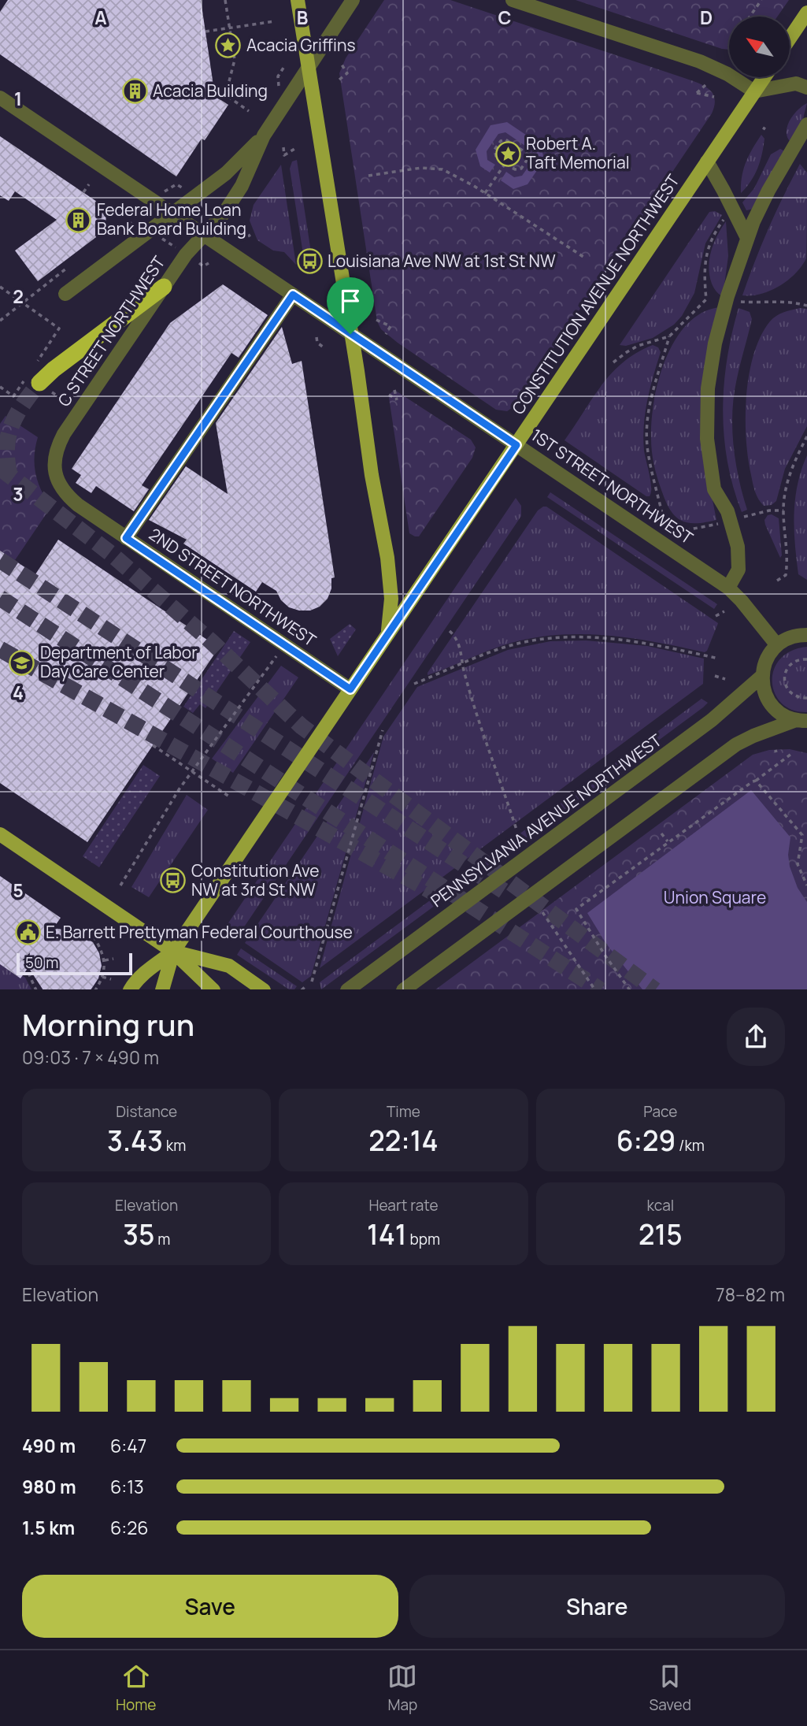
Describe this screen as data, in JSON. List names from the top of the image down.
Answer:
{
  "streets": {
    "main road": ["CONSTITUTION AVENUE NORTHWEST"],
    "street": [
      "C STREET NORTHWEST",
      "1ST STREET NORTHWEST",
      "2ND STREET NORTHWEST",
      "PENNSYLVANIA AVENUE NORTHWEST"
    ]
  },
  "crossings": [
    ["CONSTITUTION AVENUE NORTHWEST", "1ST STREET NORTHWEST"],
    ["CONSTITUTION AVENUE NORTHWEST", "2ND STREET NORTHWEST"],
    ["C STREET NORTHWEST", "1ST STREET NORTHWEST"],
    ["C STREET NORTHWEST", "2ND STREET NORTHWEST"]
  ],
  "parks": ["Union Square"],
  "places": {
    "place": ["Acacia Griffins", "Robert A. Taft Memorial"],
    "building": ["Acacia Building", "Federal Home Loan Bank Board Building"],
    "bus stop": ["Louisiana Ave NW at 1st St NW", "Constitution Ave NW at 3rd St NW"],
    "school or university": ["Department of Labor Day Care Center"],
    "public building": ["E. Barrett Prettyman Federal Courthouse"]
  },
  "scale_bar": "50 m",
  "north": "top left",
  "page": {
    "scale": "50 m",
    "heading": ["Morning run", "09:03 · 7 × 490 m"],
    "stats": [
      ["Distance", "3.43 km"],
      ["Time", "22:14"],
      ["Pace", "6:29 /km"],
      ["Elevation", "35 m"],
      ["Heart rate", "141 bpm"],
      ["kcal", "215"]
    ],
    "chart": ["Elevation", "78–82 m"],
    "list": [
      {
        "name": "490 m",
        "note": "6:47"
      },
      {
        "name": "980 m",
        "note": "6:13"
      },
      {
        "name": "1.5 km",
        "note": "6:26"
      }
    ],
    "buttons": ["Save", "Share"],
    "tabs": ["Home", "Map", "Saved"]
  },
  "grid": {
    "columns": [
      "A",
      "B",
      "C",
      "D"
    ],
    "rows": [
      "1",
      "2",
      "3",
      "4",
      "5"
    ]
  }
}
